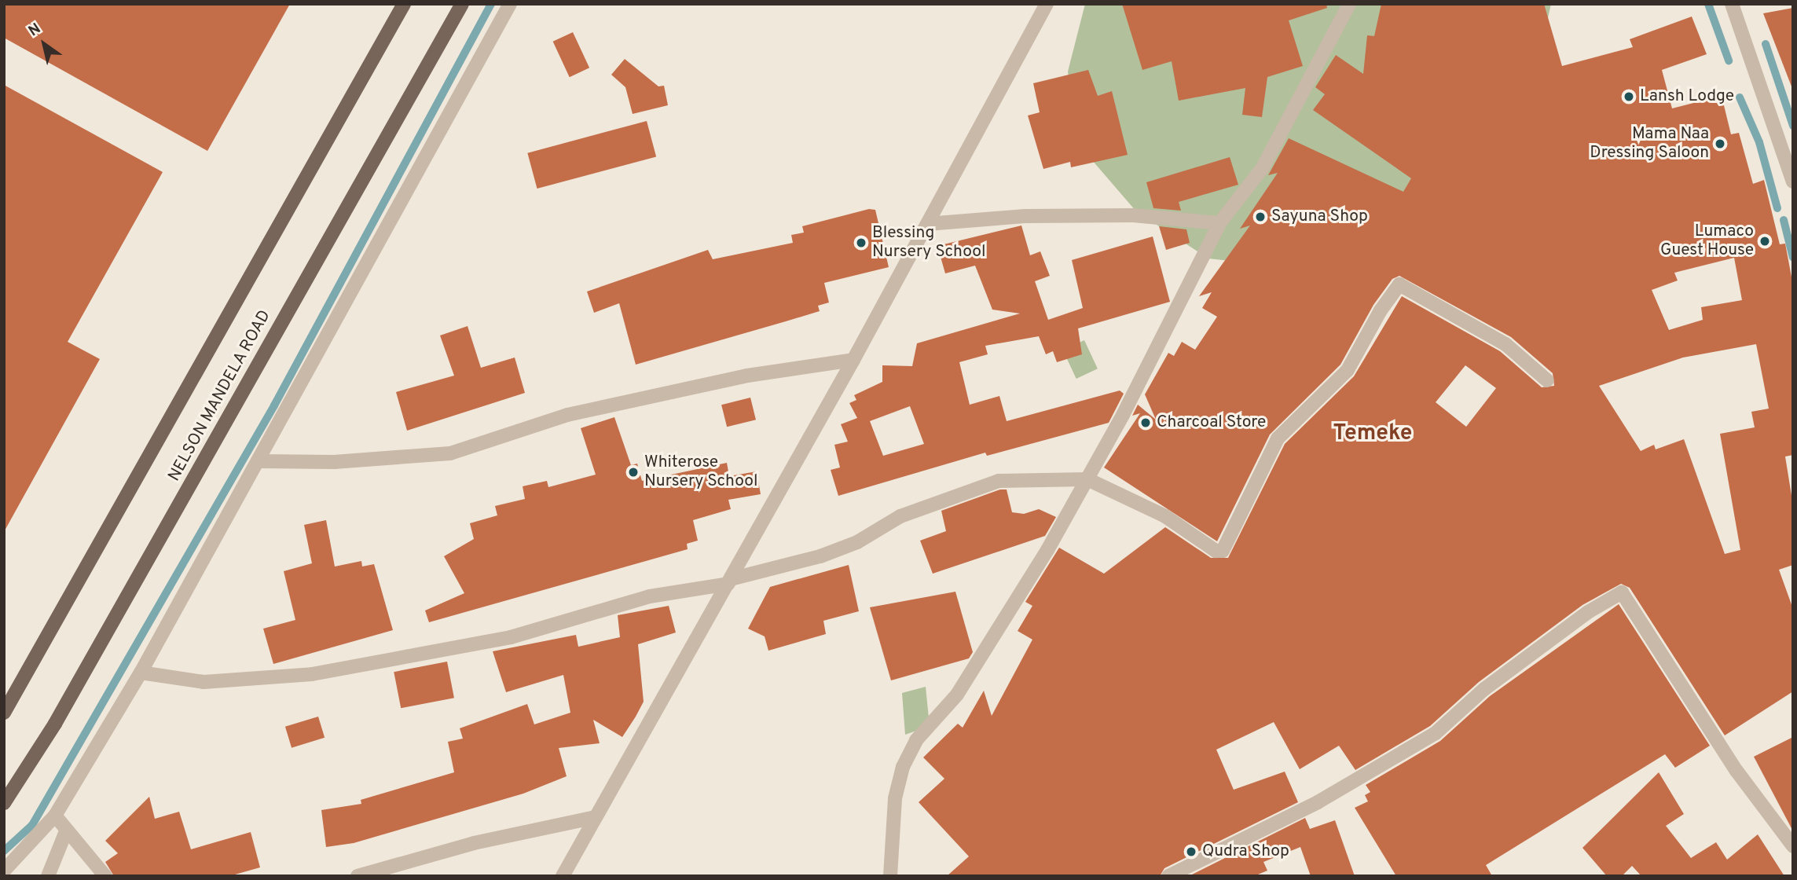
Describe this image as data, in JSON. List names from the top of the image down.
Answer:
{
  "streets": {
    "main road": ["NELSON MANDELA ROAD"]
  },
  "districts": ["Temeke"],
  "places": [
    "Lansh Lodge",
    "Mama Naa Dressing Saloon",
    "Sayuna Shop",
    "Lumaco Guest House",
    "Blessing Nursery School",
    "Charcoal Store",
    "Whiterose Nursery School",
    "Qudra Shop"
  ],
  "north": "top left"
}
